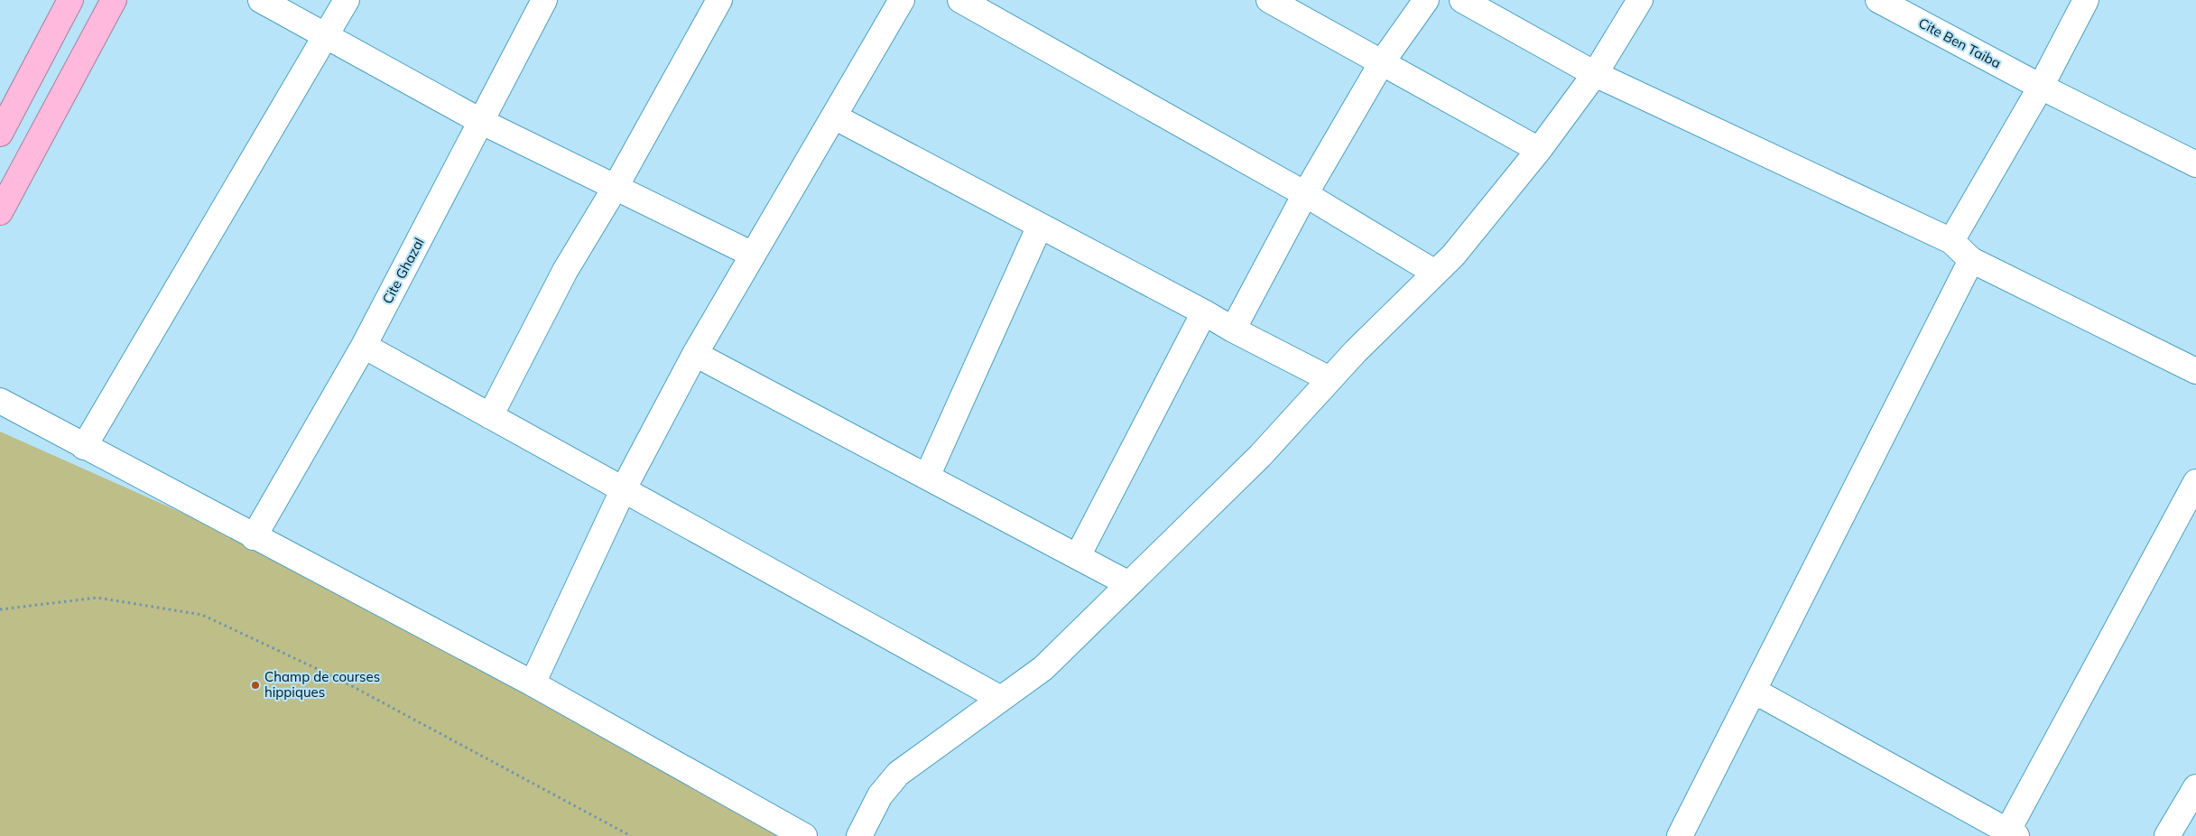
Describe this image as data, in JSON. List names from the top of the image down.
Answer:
{
  "streets": {
    "street": ["Cite Ben Taiba", "Cite Ghazal"]
  },
  "places": ["Champ de courses hippiques"]
}
